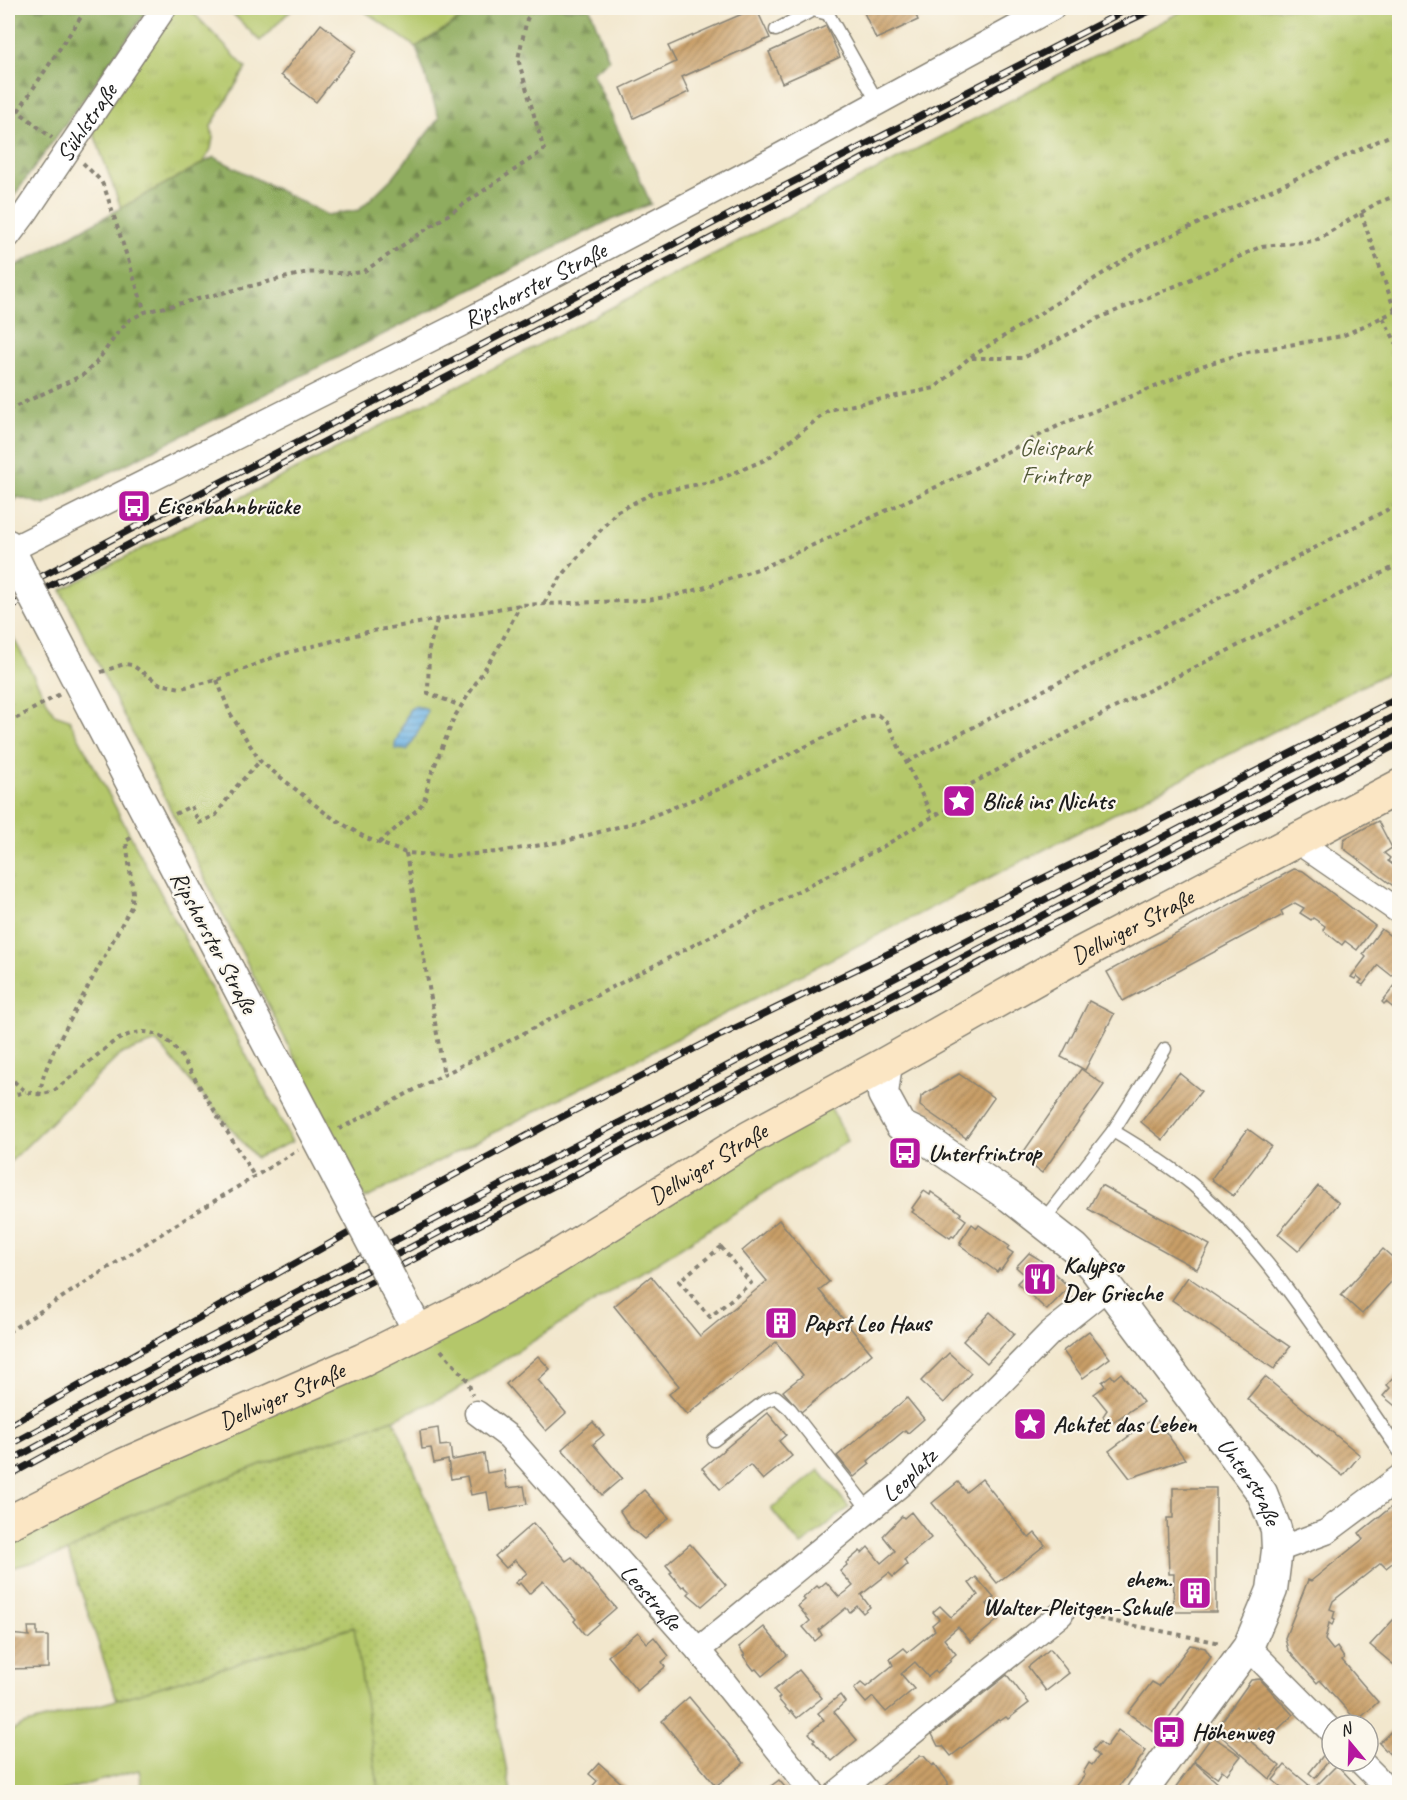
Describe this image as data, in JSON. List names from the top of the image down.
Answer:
{
  "streets": {
    "main road": ["Dellwiger Straße"],
    "street": [
      "Sühlstraße",
      "Ripshorster Straße",
      "Leoplatz",
      "Unterstraße",
      "Leostraße"
    ]
  },
  "crossings": [
    ["Ripshorster Straße", "Dellwiger Straße"],
    ["Dellwiger Straße", "Unterstraße"],
    ["Leoplatz", "Unterstraße"],
    ["Leoplatz", "Leostraße"]
  ],
  "parks": ["Gleispark Frintrop"],
  "places": {
    "bus stop": ["Eisenbahnbrücke", "Unterfrintrop", "Höhenweg"],
    "place": ["Blick ins Nichts", "Achtet das Leben"],
    "restaurant": ["Kalypso Der Grieche"],
    "building": ["Papst Leo Haus", "ehem. Walter-Pleitgen-Schule"]
  },
  "north": "top"
}
